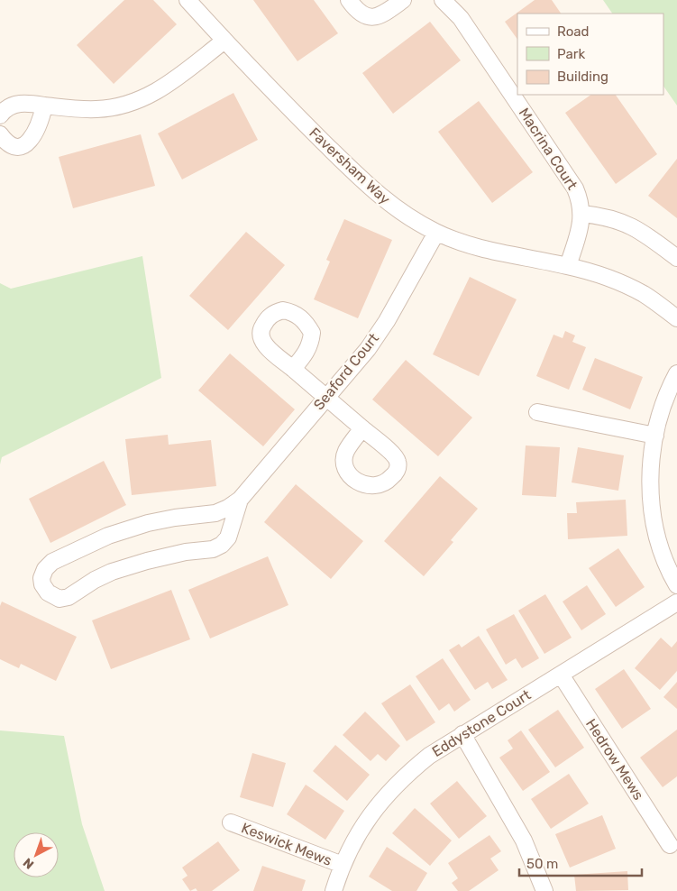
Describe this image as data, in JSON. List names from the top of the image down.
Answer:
{
  "streets": {
    "street": [
      "Macrina Court",
      "Faversham Way",
      "Seaford Court",
      "Eddystone Court",
      "Hedrow Mews",
      "Keswick Mews"
    ]
  },
  "crossings": [
    ["Faversham Way", "Seaford Court"],
    ["Eddystone Court", "Hedrow Mews"],
    ["Eddystone Court", "Keswick Mews"]
  ],
  "legend": ["Road", "Park", "Building"],
  "scale_bar": "50 m",
  "north": "bottom left"
}
